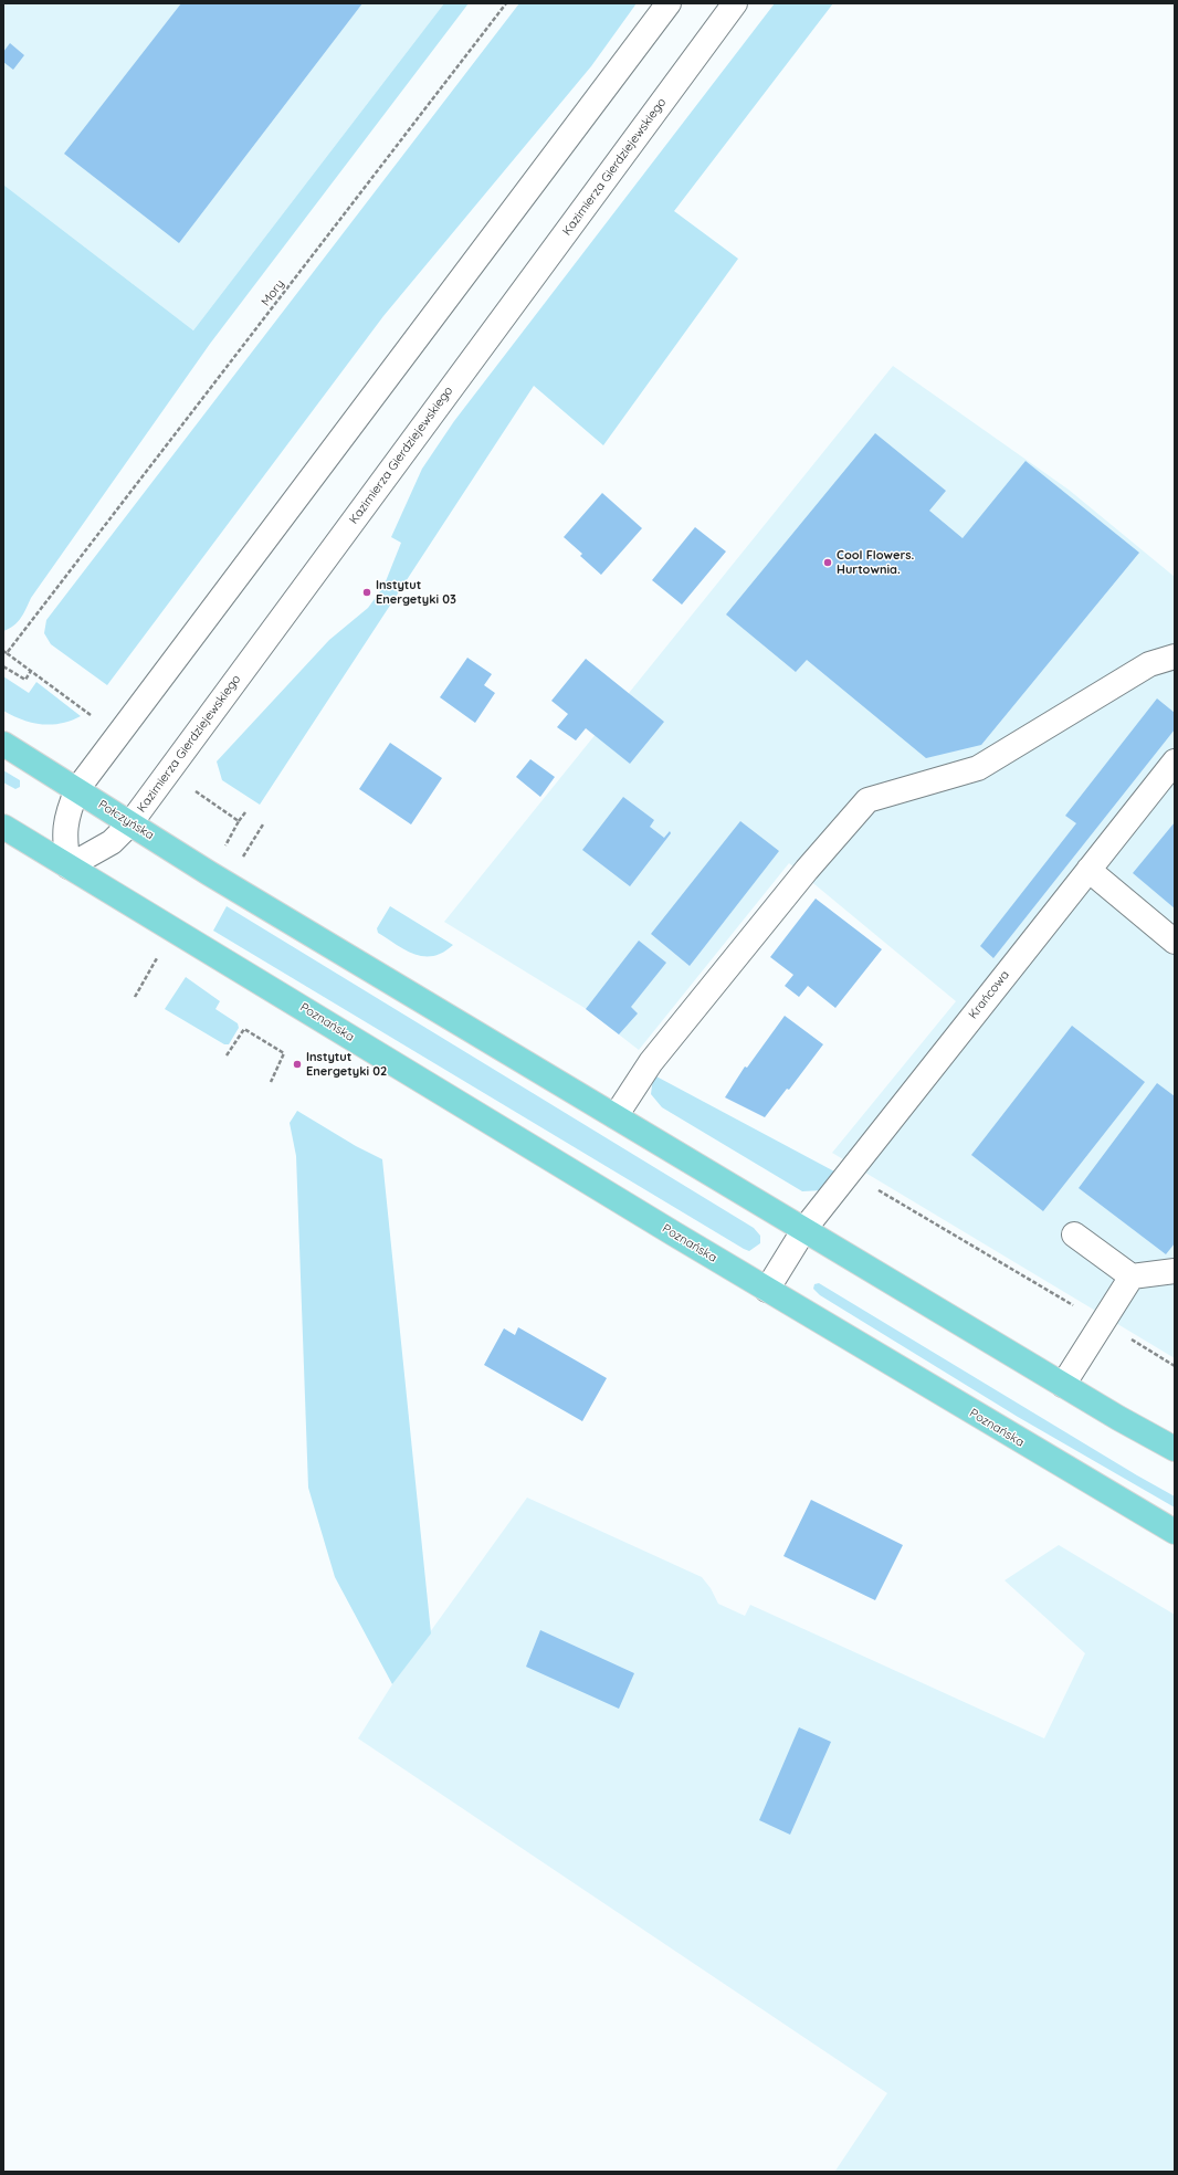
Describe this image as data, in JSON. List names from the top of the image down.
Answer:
{
  "streets": {
    "main road": ["Połczyńska", "Poznańska"],
    "street": ["Kazimierza Gierdziejewskiego", "Krańcowa"],
    "path": ["Mory"]
  },
  "crossings": [
    ["Kazimierza Gierdziejewskiego", "Połczyńska"],
    ["Kazimierza Gierdziejewskiego", "Poznańska"],
    ["Krańcowa", "Poznańska"]
  ],
  "places": ["Cool Flowers. Hurtownia.", "Instytut Energetyki 03", "Instytut Energetyki 02"]
}
